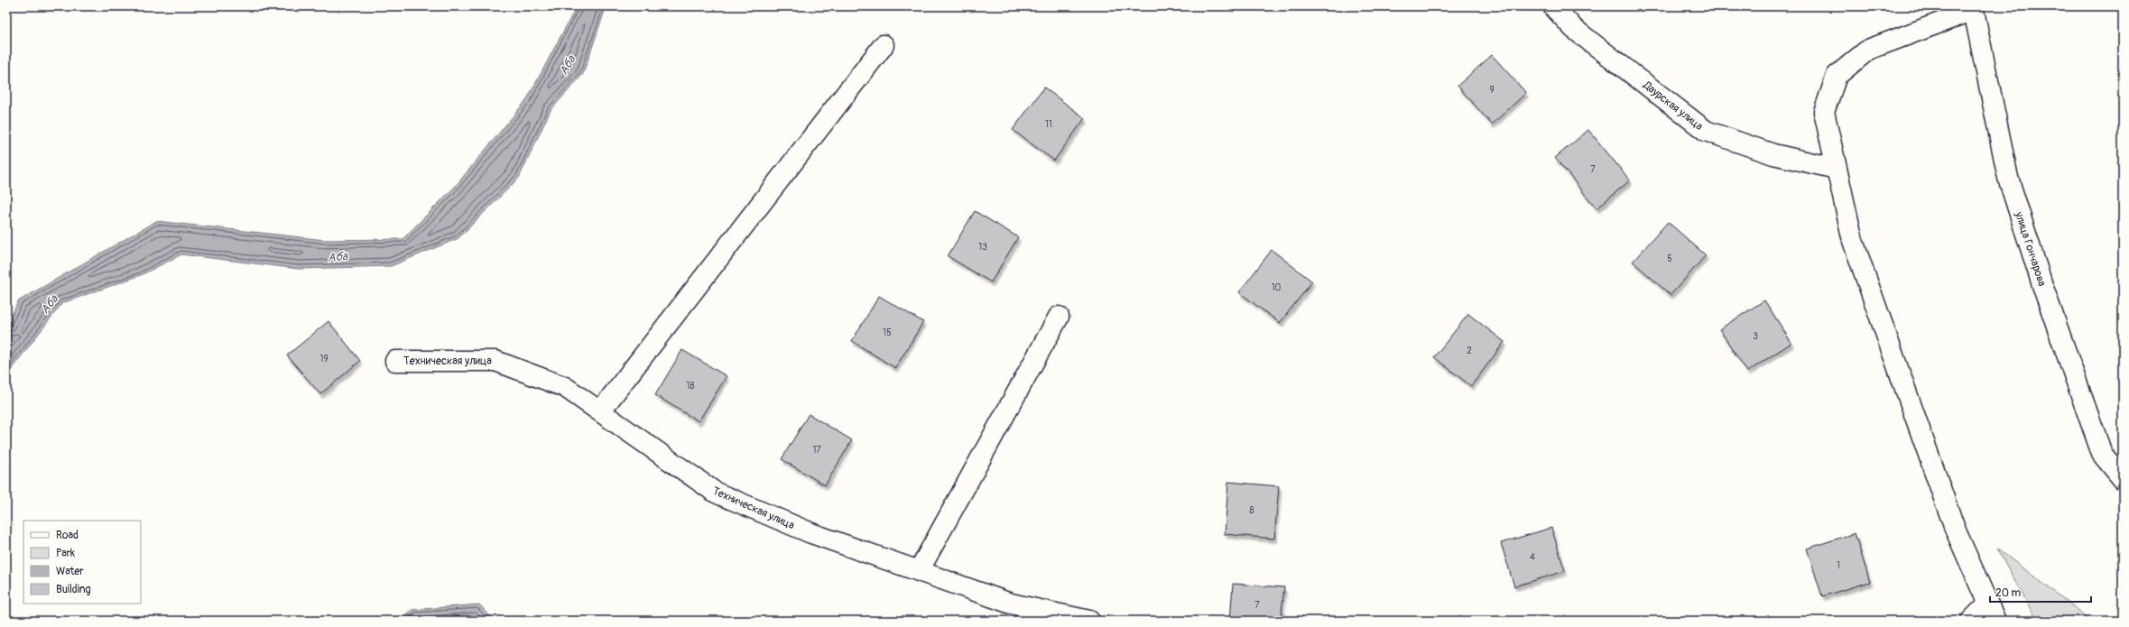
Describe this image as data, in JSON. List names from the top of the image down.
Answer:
{
  "streets": {
    "street": ["Даурская улица", "улица Гончарова", "Техническая улица"]
  },
  "water": ["Аба"],
  "house_numbers": [
    "9",
    "11",
    "7",
    "13",
    "5",
    "10",
    "15",
    "3",
    "2",
    "19",
    "18",
    "17",
    "8",
    "4",
    "1",
    "7"
  ],
  "legend": [
    "Road",
    "Park",
    "Water",
    "Building"
  ],
  "scale_bar": "20 m"
}
